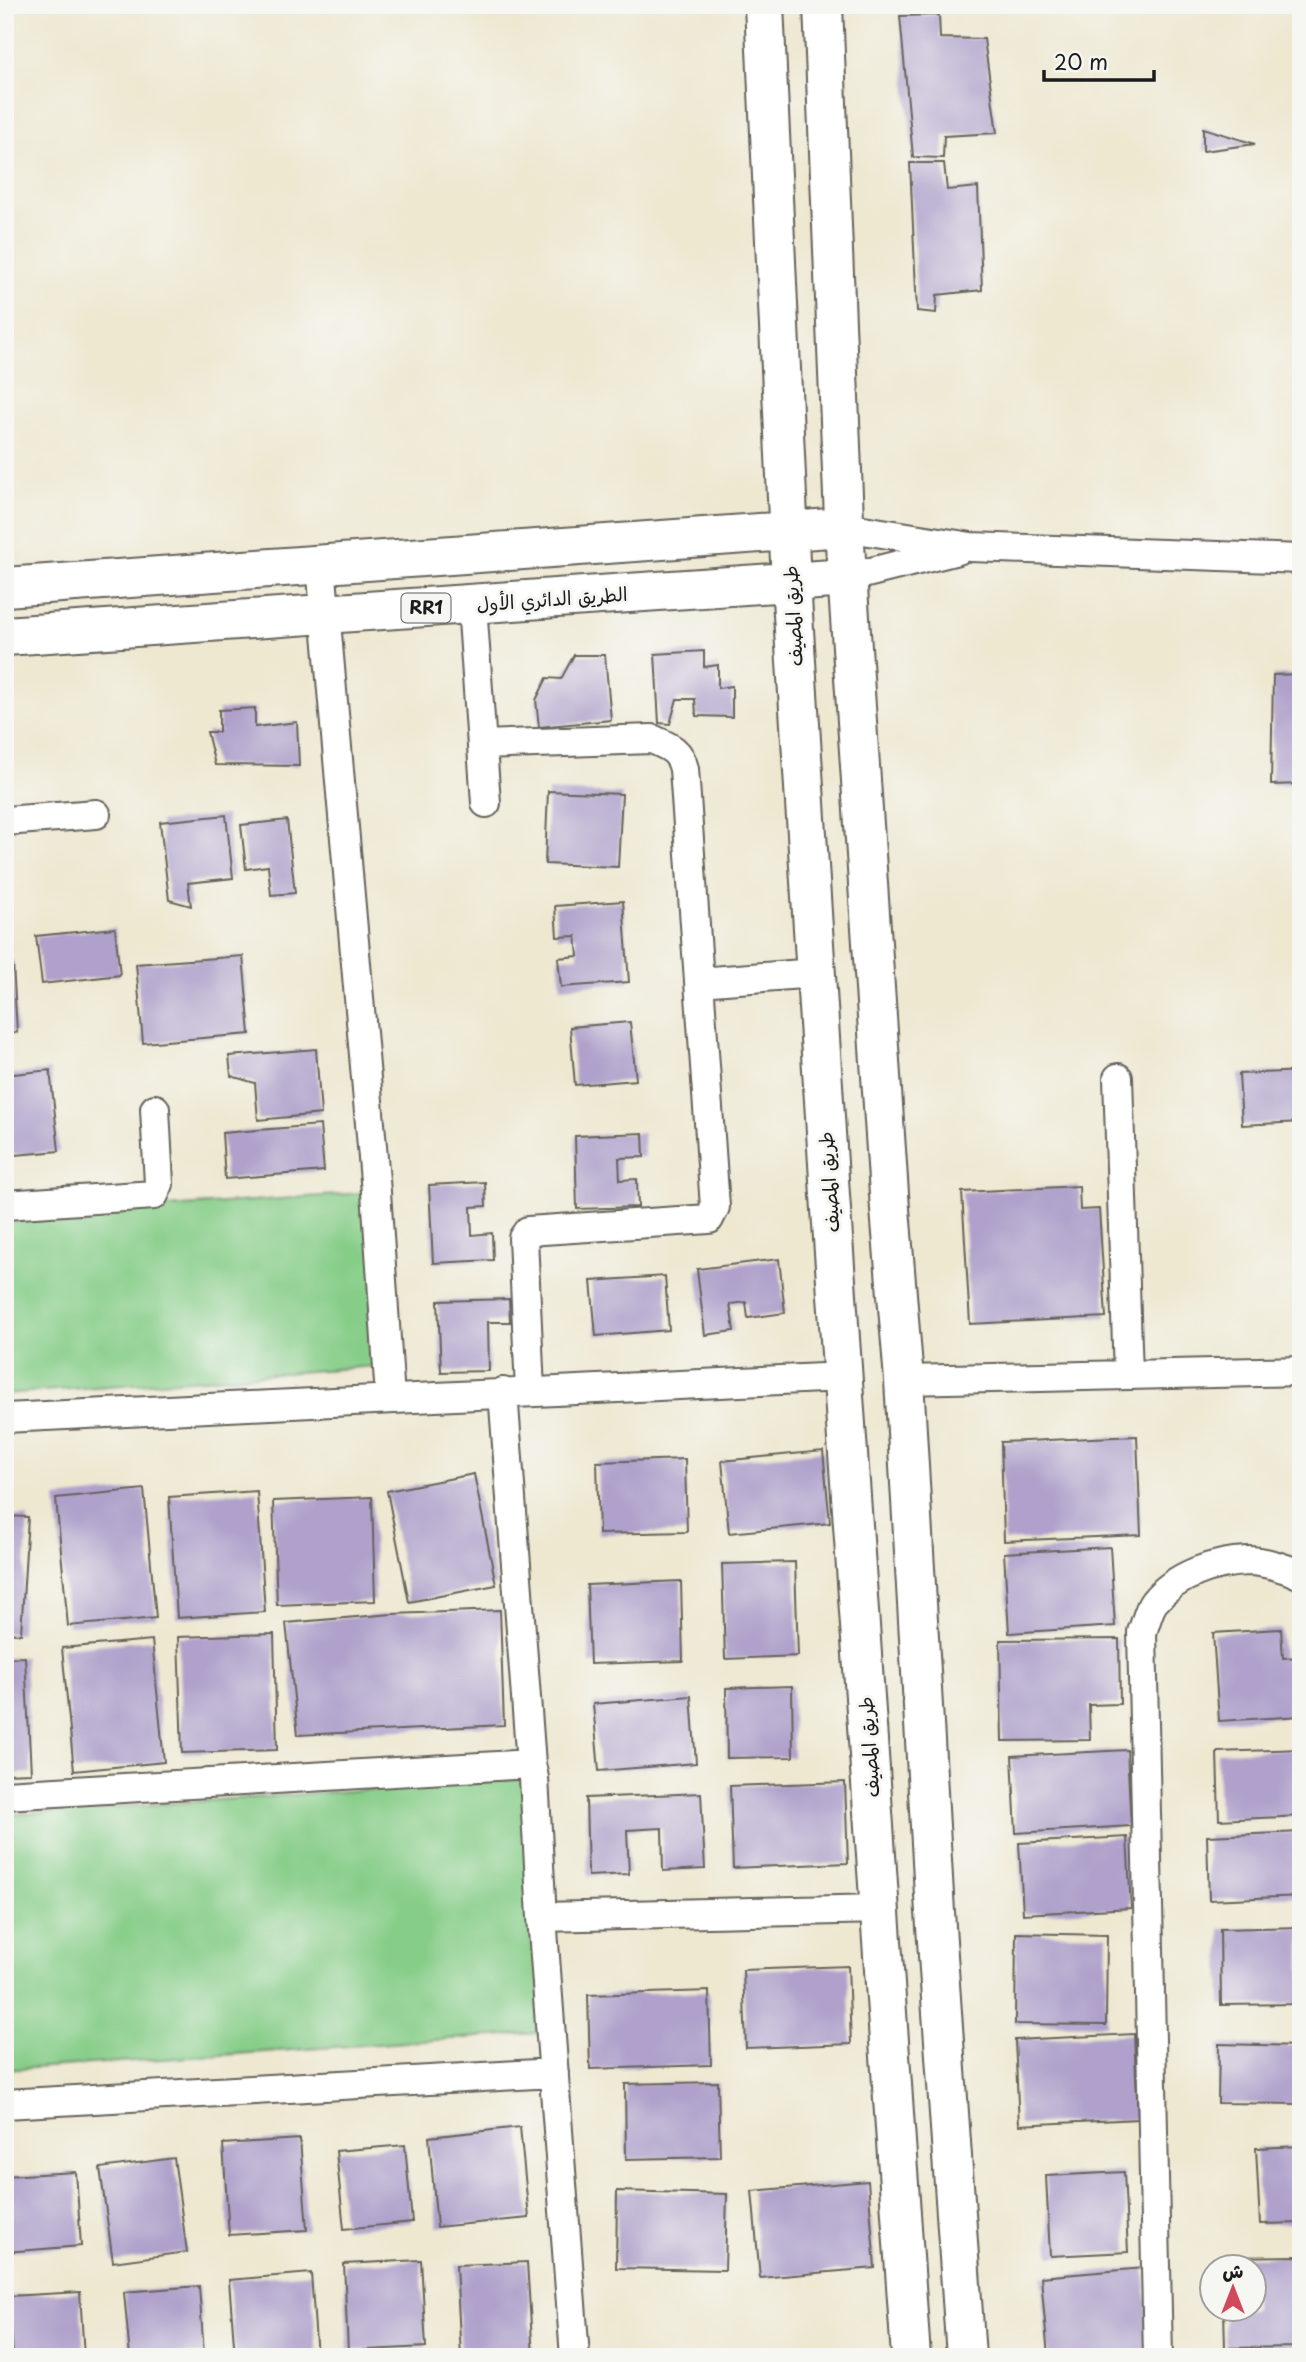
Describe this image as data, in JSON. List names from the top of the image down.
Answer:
{
  "streets": {
    "main road": ["الطريق الدائري الأول", "RR1", "طريق المصيف"]
  },
  "crossings": [
    ["الطريق الدائري الأول", "طريق المصيف"]
  ],
  "scale_bar": "20 m",
  "north": "top"
}
